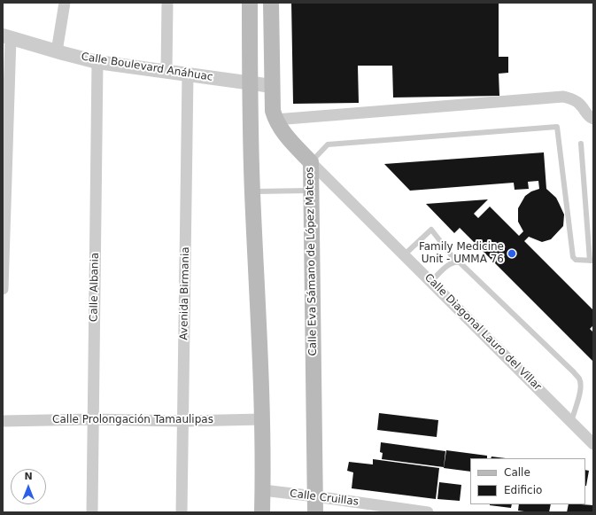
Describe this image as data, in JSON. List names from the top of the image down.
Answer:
{
  "streets": {
    "main road": ["Calle Eva Sámano de López Mateos"],
    "street": [
      "Calle Boulevard Anáhuac",
      "Calle Albania",
      "Avenida Birmania",
      "Calle Diagonal Lauro del Villar",
      "Calle Prolongación Tamaulipas",
      "Calle Cruillas"
    ]
  },
  "crossings": [
    ["Calle Boulevard Anáhuac", "Calle Eva Sámano de López Mateos"],
    ["Calle Boulevard Anáhuac", "Calle Albania"],
    ["Calle Boulevard Anáhuac", "Avenida Birmania"],
    ["Calle Eva Sámano de López Mateos", "Calle Diagonal Lauro del Villar"],
    ["Calle Eva Sámano de López Mateos", "Calle Cruillas"],
    ["Calle Albania", "Calle Prolongación Tamaulipas"],
    ["Avenida Birmania", "Calle Prolongación Tamaulipas"]
  ],
  "places": ["Family Medicine Unit - UMMA 76"],
  "legend": ["Calle", "Edificio"],
  "north": "top"
}
